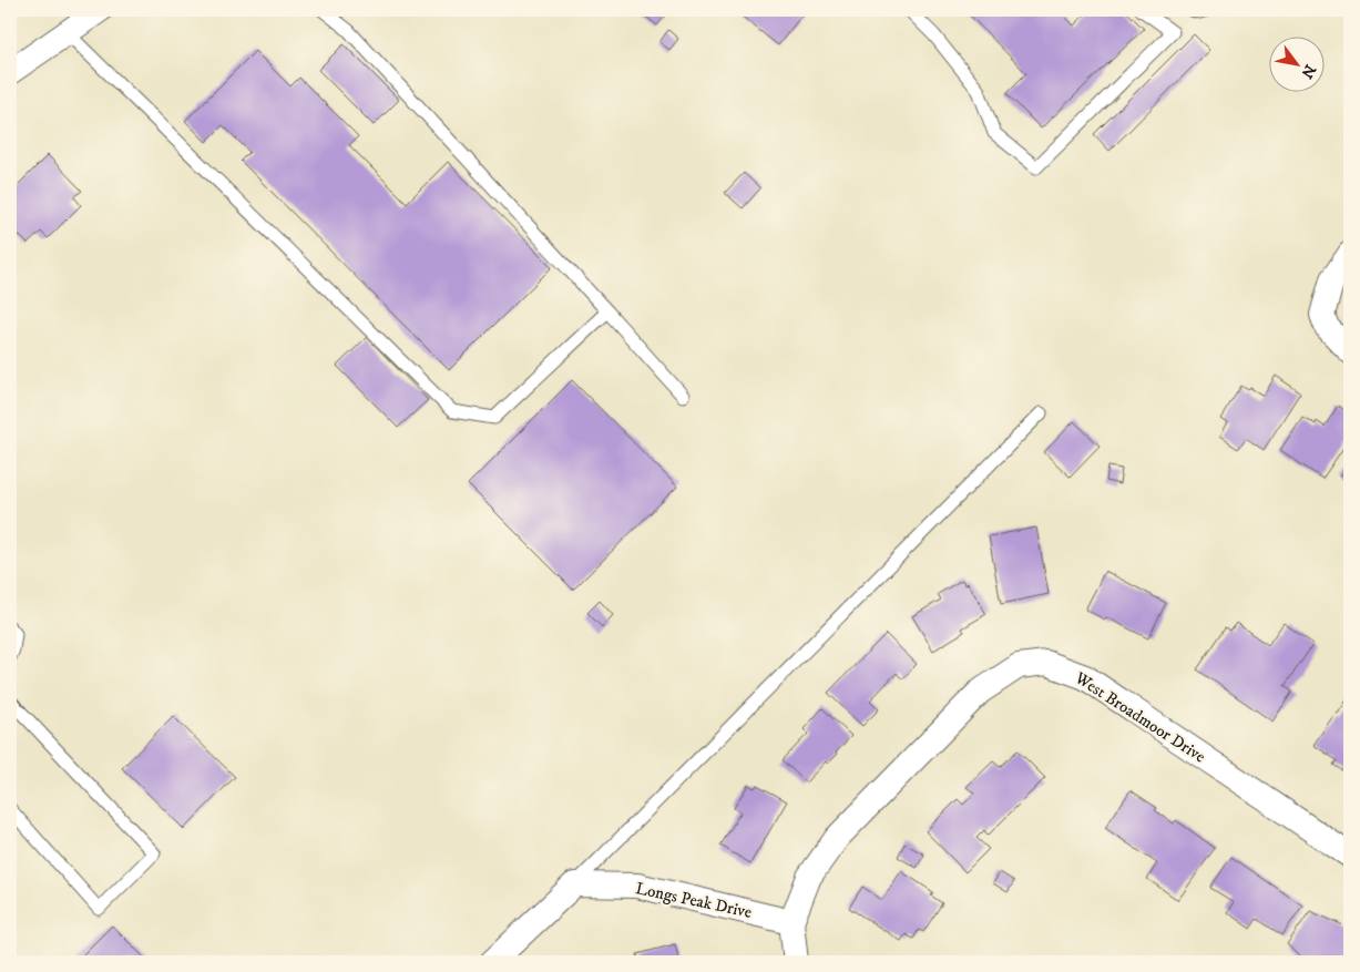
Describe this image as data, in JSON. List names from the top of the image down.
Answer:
{
  "streets": {
    "street": ["West Broadmoor Drive", "Longs Peak Drive"]
  },
  "crossings": [
    ["West Broadmoor Drive", "Longs Peak Drive"]
  ],
  "north": "bottom right"
}
